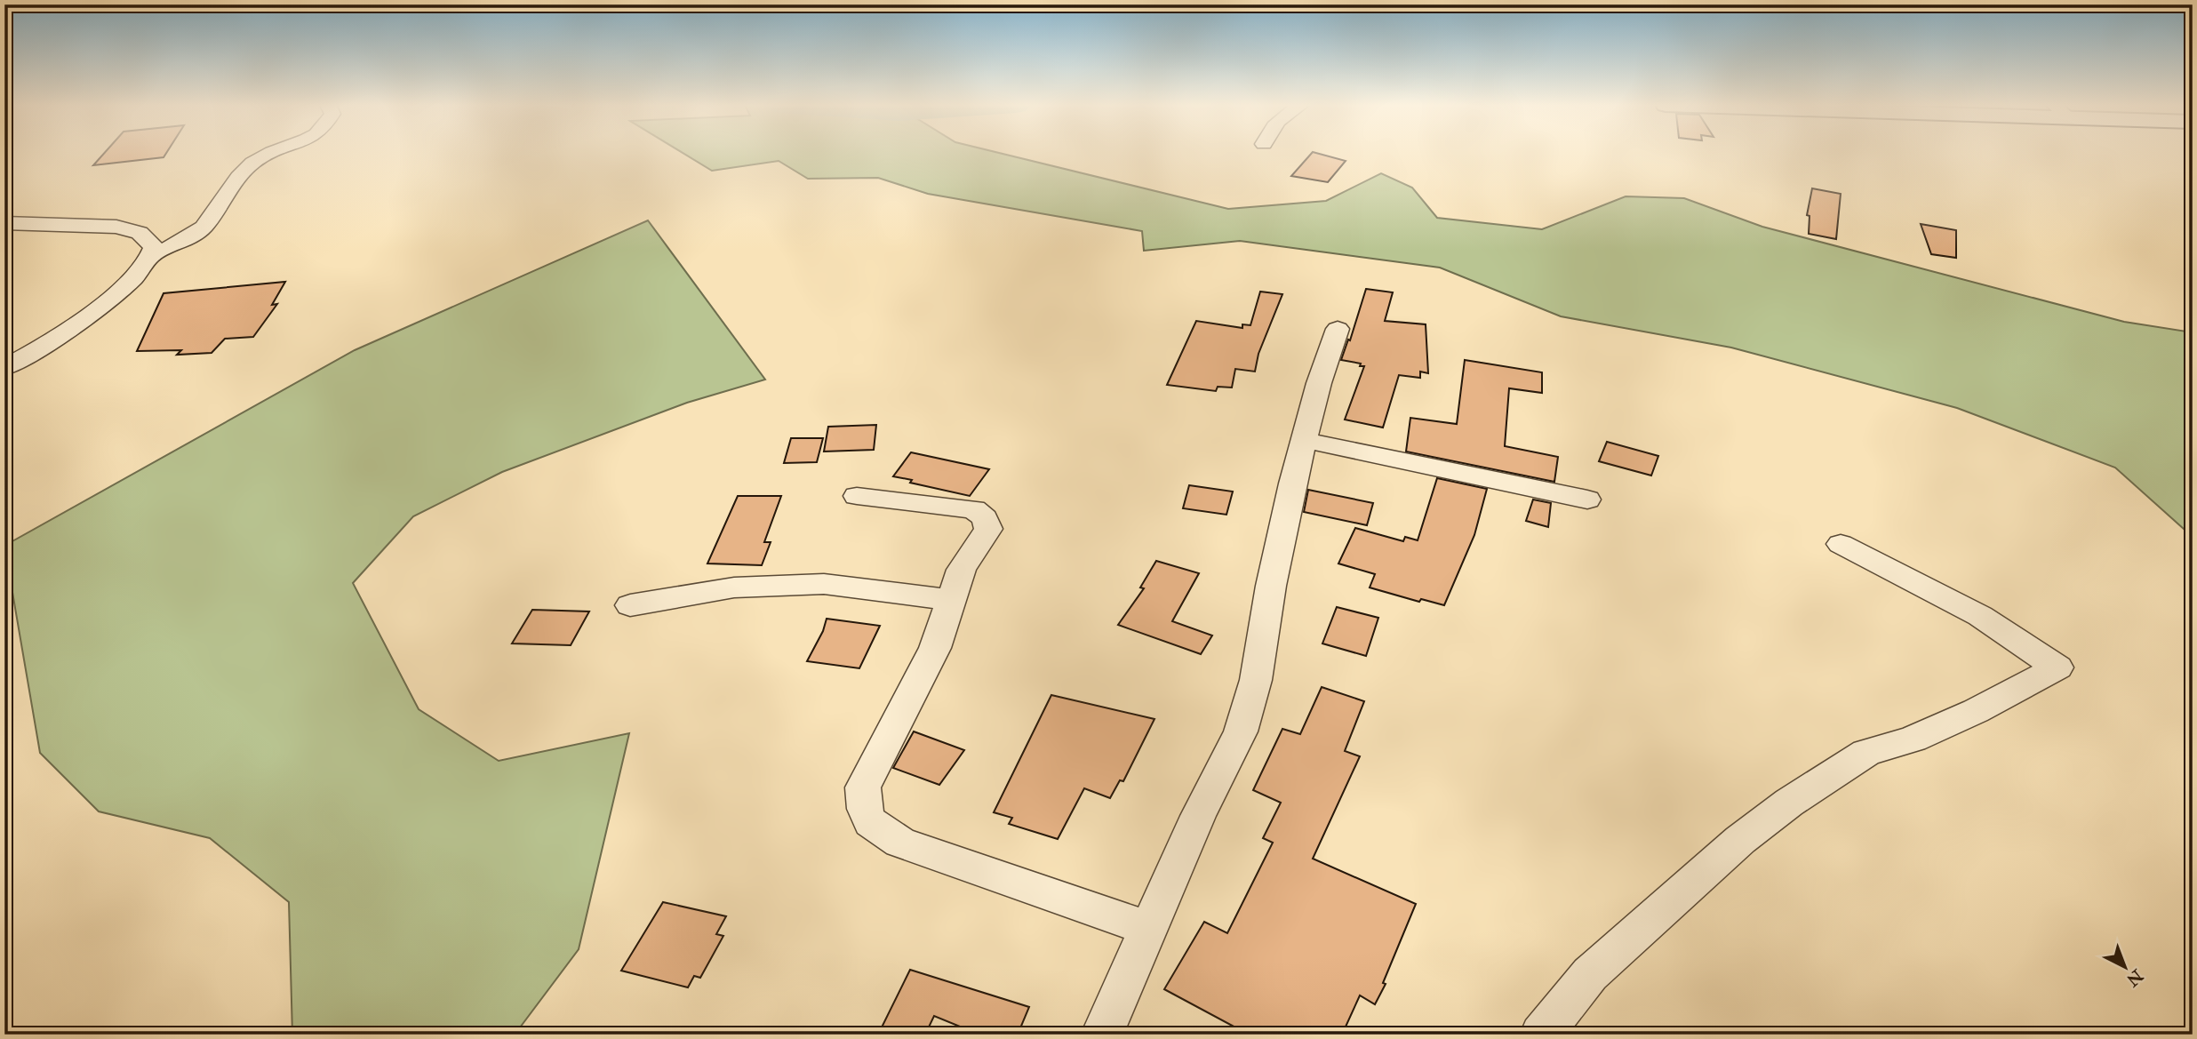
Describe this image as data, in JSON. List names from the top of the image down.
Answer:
{
  "north": "bottom right"
}
